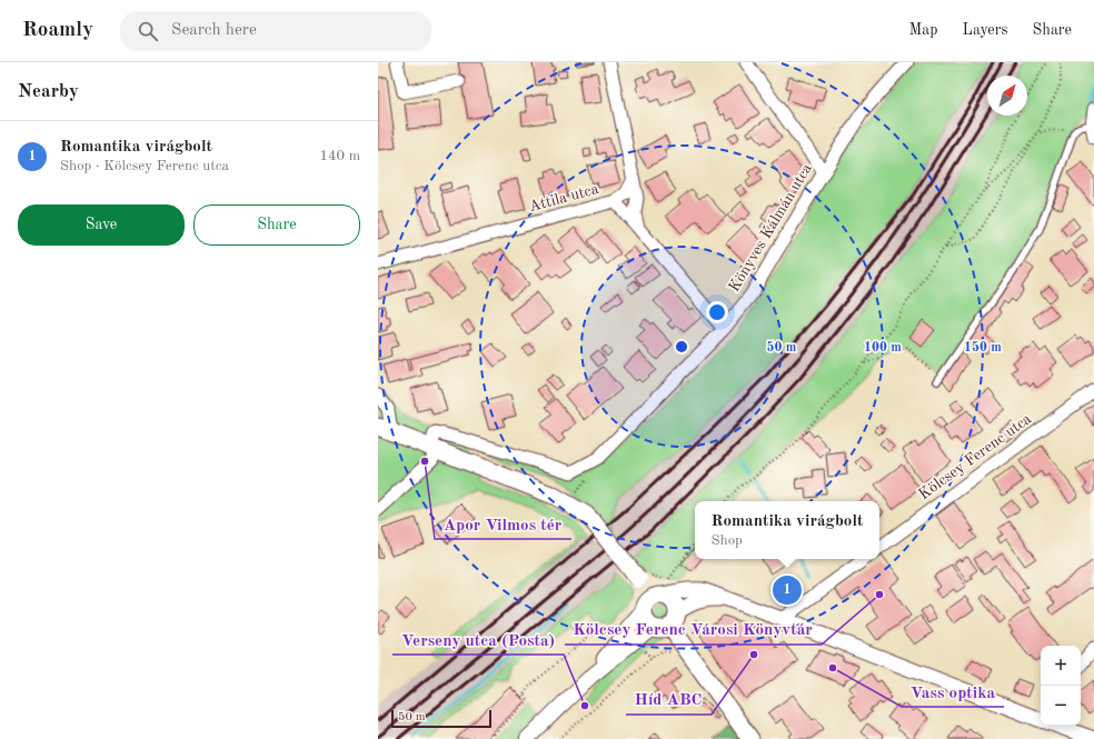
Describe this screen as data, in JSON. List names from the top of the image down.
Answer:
{
  "streets": {
    "street": ["Attila utca", "Könyves Kálmán utca", "Kölcsey Ferenc utca"]
  },
  "places": [
    "Apor Vilmos tér",
    "Kölcsey Ferenc Városi Könyvtár",
    "Híd ABC",
    "Vass optika",
    "Verseny utca (Posta)"
  ],
  "scale_bar": "50 m",
  "north": "top right",
  "page": {
    "header": "Roamly",
    "search": "Search here",
    "nav": ["Map", "Layers", "Share"],
    "heading": "Nearby",
    "list": [
      {
        "mark": "1",
        "name": "Romantika virágbolt",
        "note": "Shop · Kölcsey Ferenc utca",
        "value": "140 m"
      }
    ],
    "buttons": ["Save", "Share"],
    "popup": ["Romantika virágbolt", "Shop"],
    "pins": "1",
    "map_buttons": ["+", "−"],
    "scale": "50 m"
  },
  "rings": ["50 m", "100 m", "150 m"]
}
